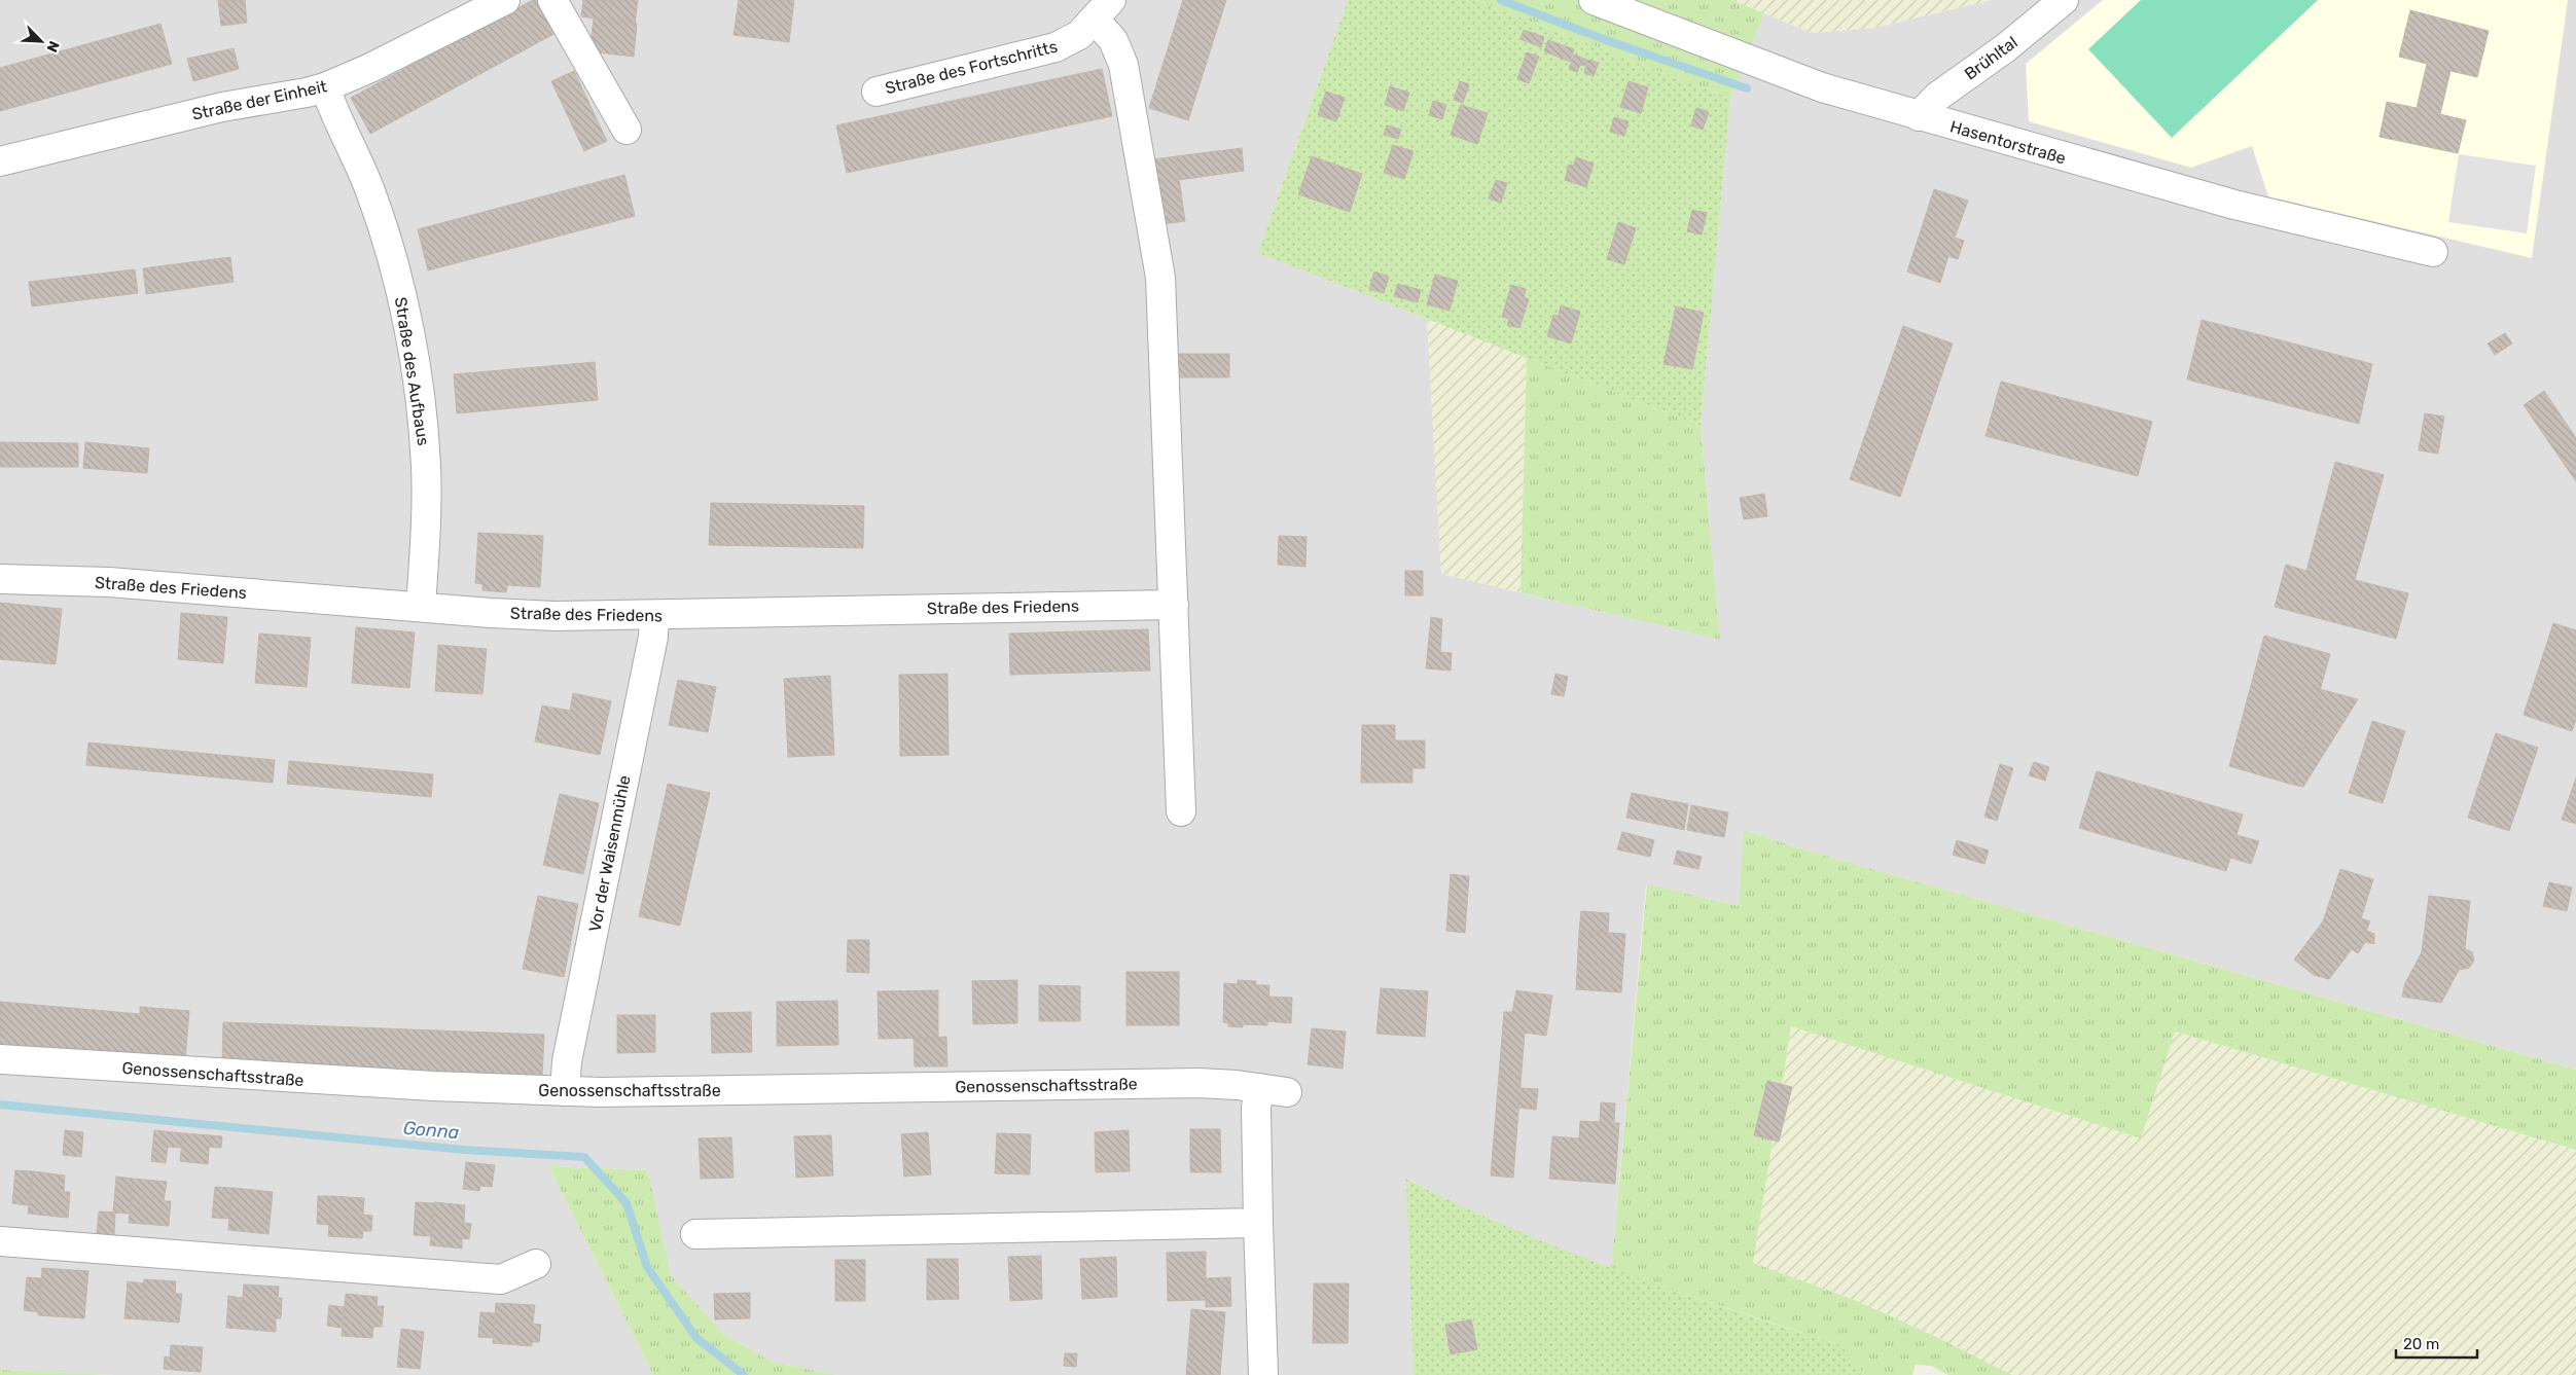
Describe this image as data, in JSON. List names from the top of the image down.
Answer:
{
  "streets": {
    "street": [
      "Brühltal",
      "Straße des Fortschritts",
      "Straße der Einheit",
      "Hasentorstraße",
      "Straße des Aufbaus",
      "Straße des Friedens",
      "Vor der Waisenmühle",
      "Genossenschaftsstraße"
    ]
  },
  "crossings": [
    ["Brühltal", "Hasentorstraße"],
    ["Straße der Einheit", "Straße des Aufbaus"],
    ["Straße des Aufbaus", "Straße des Friedens"],
    ["Straße des Friedens", "Vor der Waisenmühle"],
    ["Vor der Waisenmühle", "Genossenschaftsstraße"]
  ],
  "water": ["Gonna"],
  "scale_bar": "20 m",
  "north": "bottom right"
}
